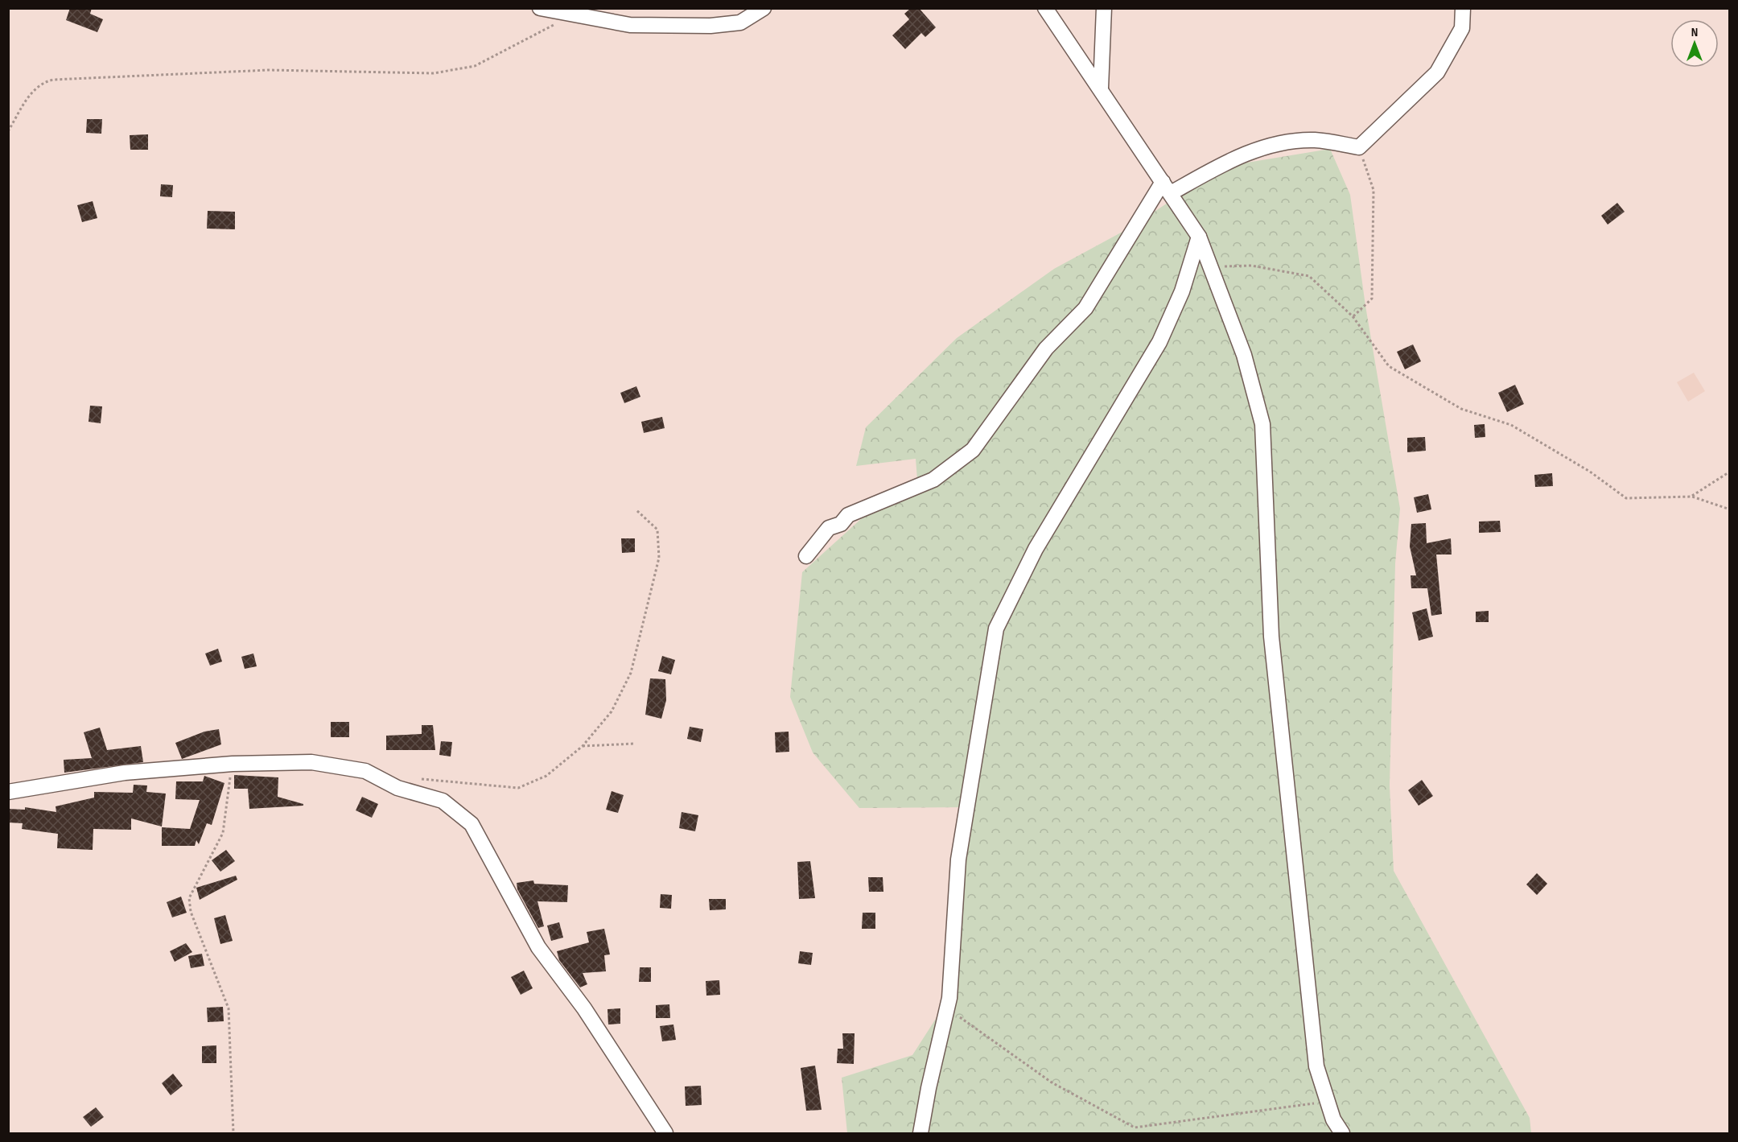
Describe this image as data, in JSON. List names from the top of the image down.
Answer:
{
  "north": "top"
}
